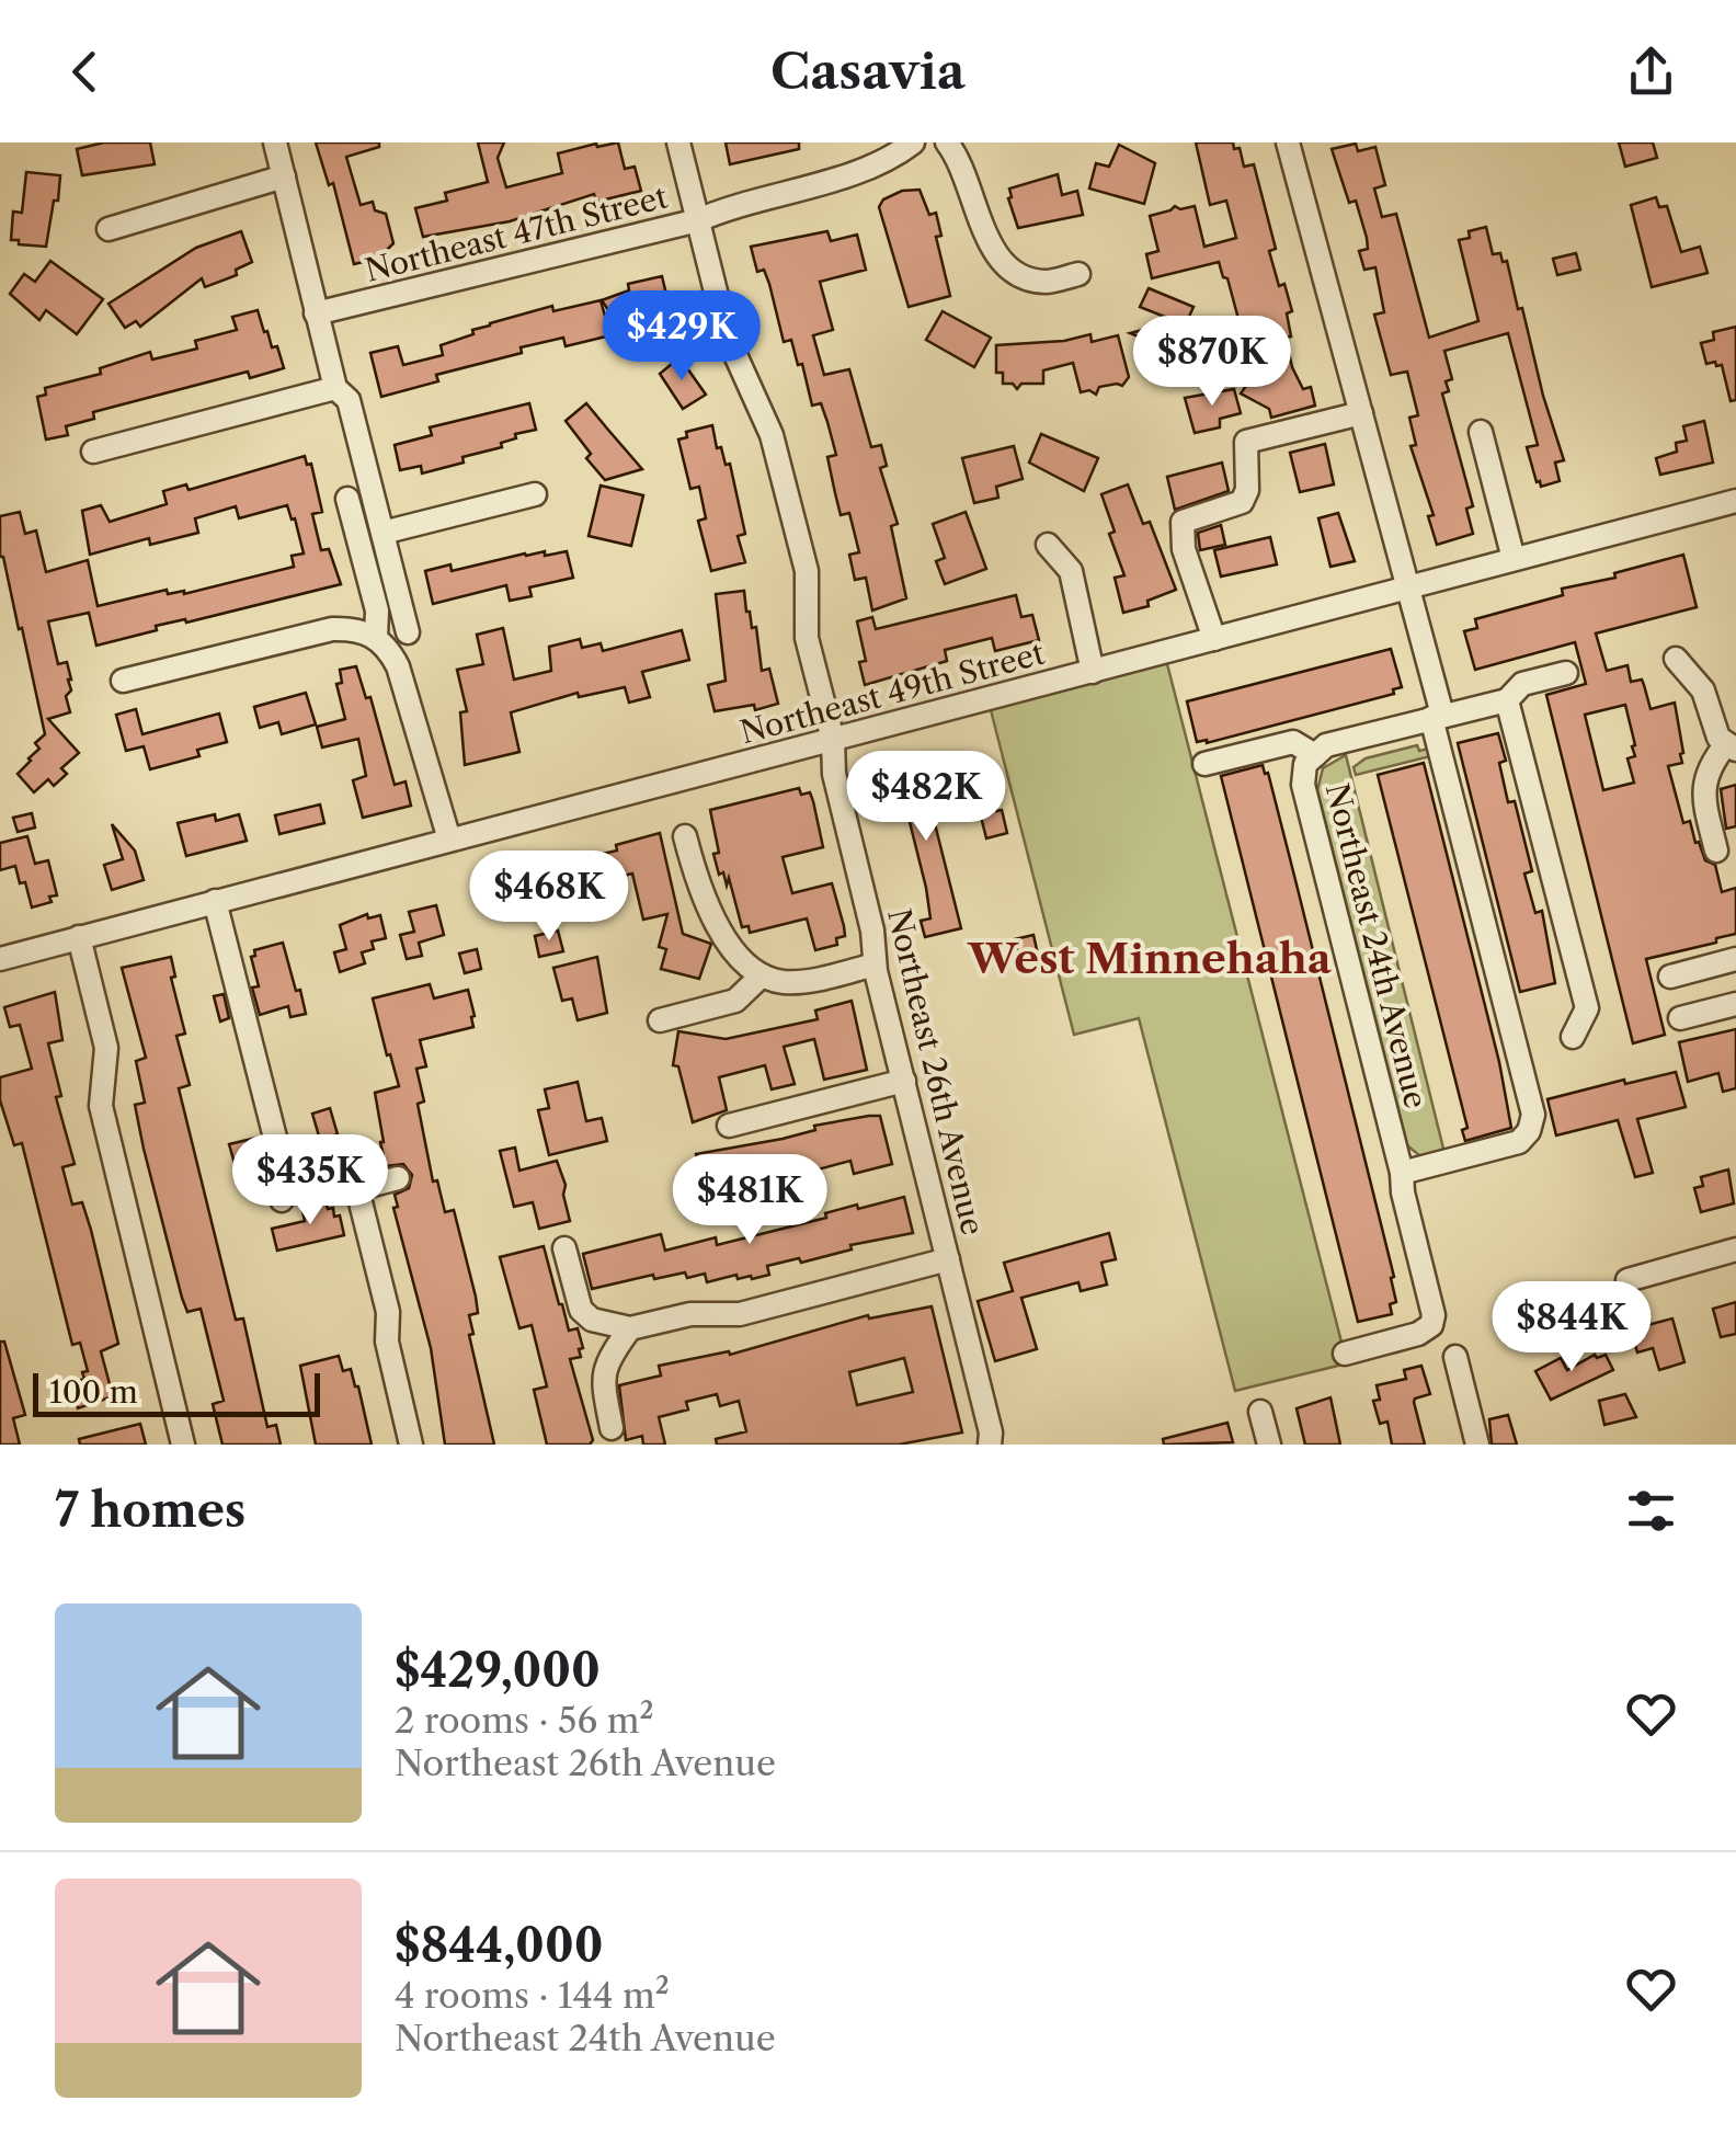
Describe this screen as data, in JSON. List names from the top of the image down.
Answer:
{
  "streets": {
    "street": [
      "Northeast 47th Street",
      "Northeast 49th Street",
      "Northeast 24th Avenue",
      "Northeast 26th Avenue"
    ]
  },
  "crossings": [
    ["Northeast 47th Street", "Northeast 26th Avenue"],
    ["Northeast 49th Street", "Northeast 26th Avenue"]
  ],
  "districts": ["West Minnehaha"],
  "scale_bar": "100 m",
  "page": {
    "header": "Casavia",
    "price": [
      "$429K",
      "$870K",
      "$482K",
      "$468K",
      "$435K",
      "$481K",
      "$844K"
    ],
    "scale": "100 m",
    "heading": "7 homes",
    "list": [
      {
        "name": "$429,000",
        "note": "2 rooms · 56 m² · Northeast 26th Avenue"
      },
      {
        "name": "$844,000",
        "note": "4 rooms · 144 m² · Northeast 24th Avenue"
      }
    ]
  }
}
